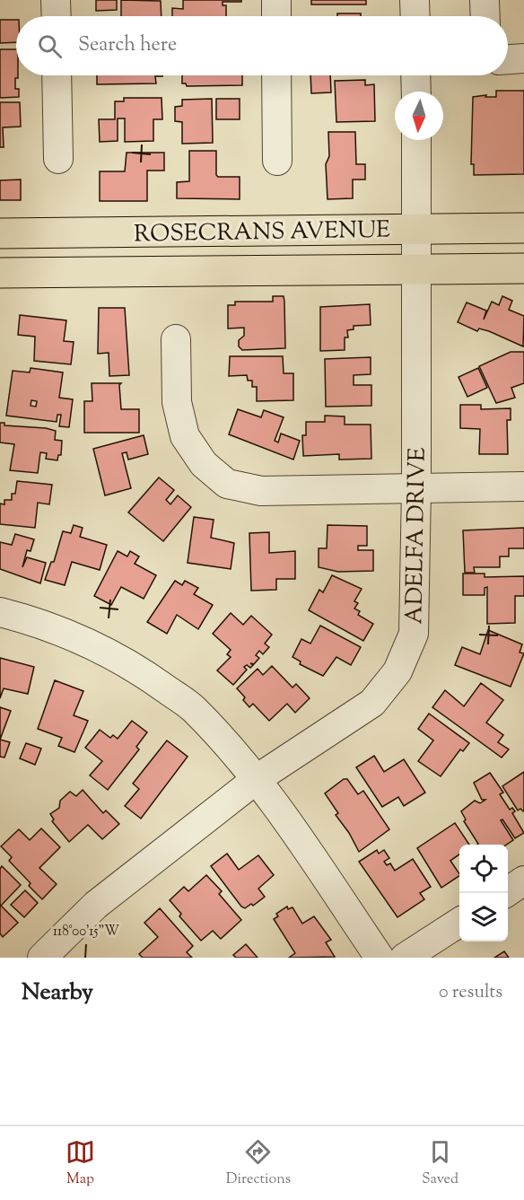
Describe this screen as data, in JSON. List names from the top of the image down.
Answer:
{
  "streets": {
    "main road": ["ROSECRANS AVENUE"],
    "street": ["ADELFA DRIVE"]
  },
  "crossings": [
    ["ROSECRANS AVENUE", "ADELFA DRIVE"]
  ],
  "north": "bottom",
  "page": {
    "search": "Search here",
    "heading": ["Nearby", "0 results"],
    "nav": ["Map", "Directions", "Saved"]
  },
  "coordinates": ["118°00'15\"W"]
}
